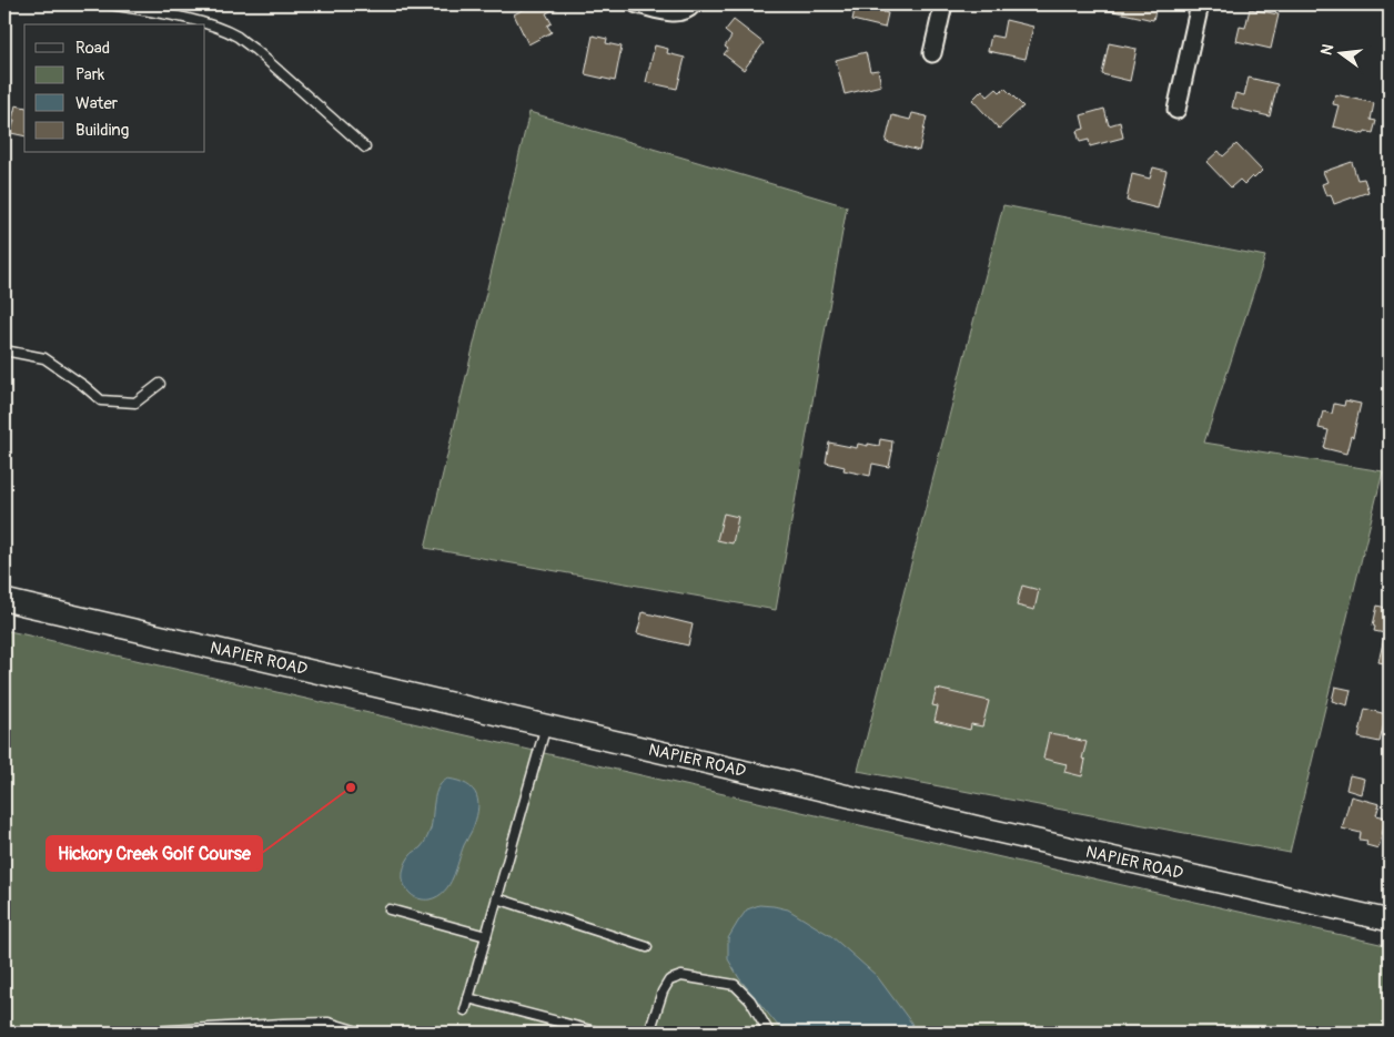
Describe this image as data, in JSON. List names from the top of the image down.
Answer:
{
  "streets": {
    "street": ["NAPIER ROAD"]
  },
  "places": ["Hickory Creek Golf Course"],
  "legend": [
    "Road",
    "Park",
    "Water",
    "Building"
  ],
  "north": "left"
}
